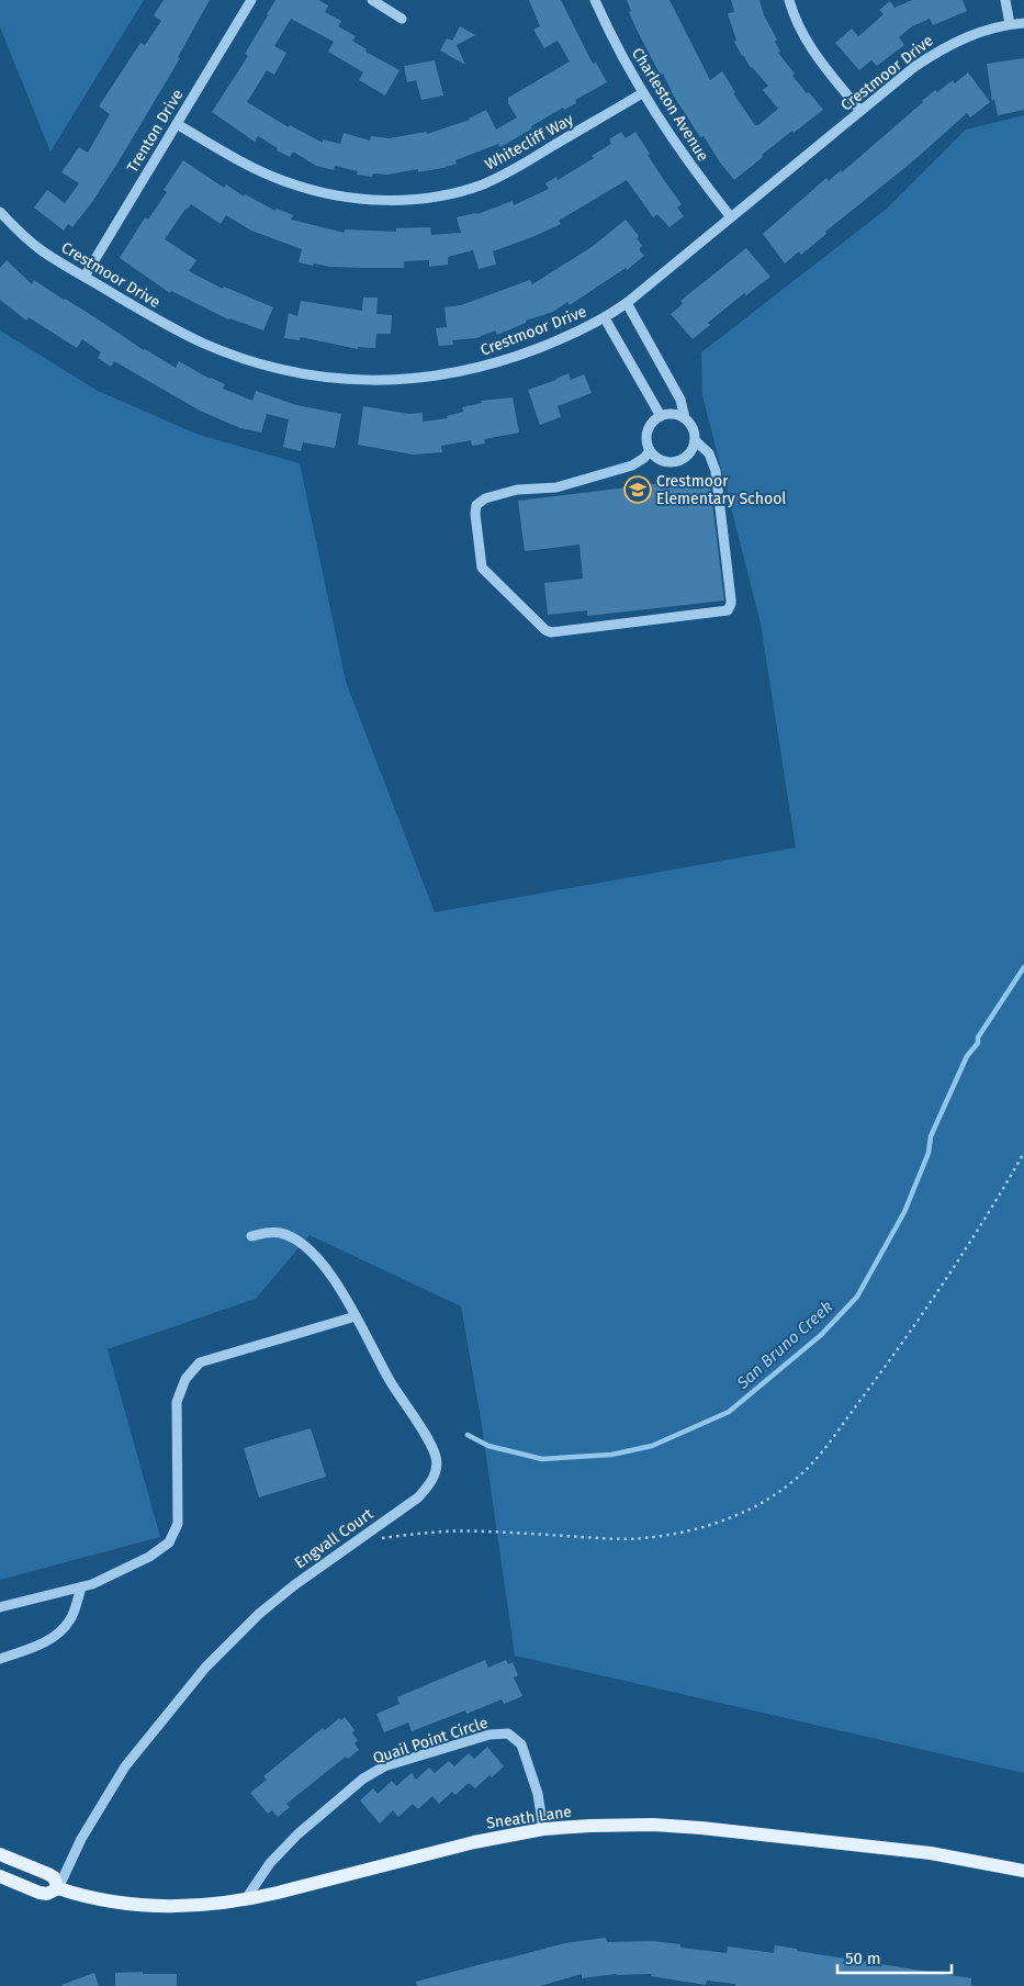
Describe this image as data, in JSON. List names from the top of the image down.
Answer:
{
  "streets": {
    "main road": ["Sneath Lane"],
    "street": [
      "Crestmoor Drive",
      "Charleston Avenue",
      "Trenton Drive",
      "Whitecliff Way",
      "Engvall Court",
      "Quail Point Circle"
    ]
  },
  "crossings": [
    ["Crestmoor Drive", "Charleston Avenue"],
    ["Crestmoor Drive", "Trenton Drive"],
    ["Charleston Avenue", "Whitecliff Way"],
    ["Trenton Drive", "Whitecliff Way"],
    ["Engvall Court", "Sneath Lane"],
    ["Quail Point Circle", "Sneath Lane"]
  ],
  "water": ["San Bruno Creek"],
  "places": {
    "school or university": ["Crestmoor Elementary School"]
  },
  "scale_bar": "50 m"
}
